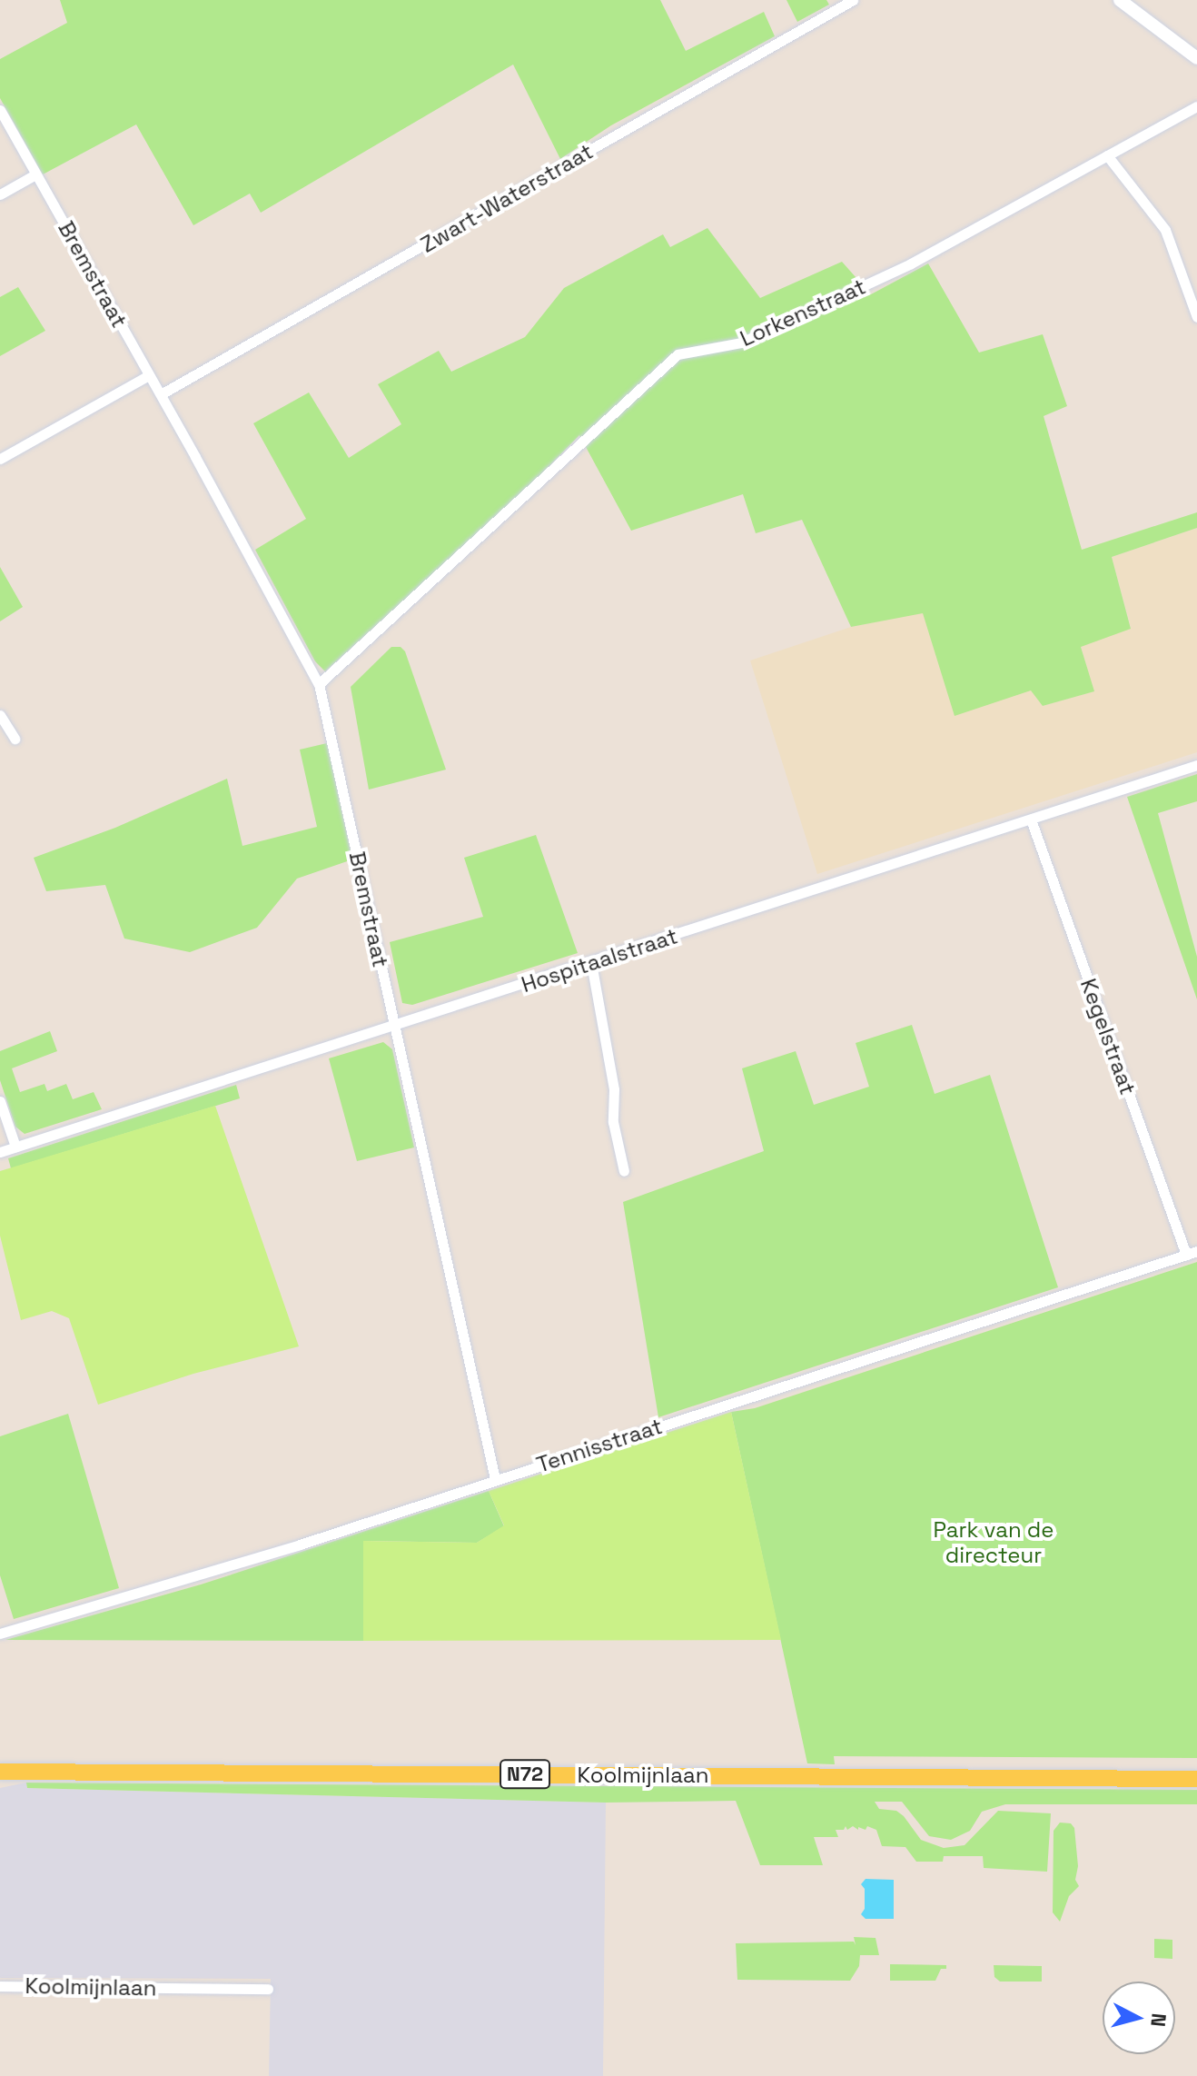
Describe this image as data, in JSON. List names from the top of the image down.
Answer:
{
  "streets": {
    "main road": ["N72", "Koolmijnlaan"],
    "street": [
      "Zwart-Waterstraat",
      "Bremstraat",
      "Lorkenstraat",
      "Hospitaalstraat",
      "Kegelstraat",
      "Tennisstraat"
    ]
  },
  "crossings": [
    ["Zwart-Waterstraat", "Bremstraat"],
    ["Bremstraat", "Lorkenstraat"],
    ["Bremstraat", "Hospitaalstraat"],
    ["Bremstraat", "Tennisstraat"],
    ["Hospitaalstraat", "Kegelstraat"],
    ["Kegelstraat", "Tennisstraat"]
  ],
  "parks": ["Park van de directeur"],
  "north": "right"
}
